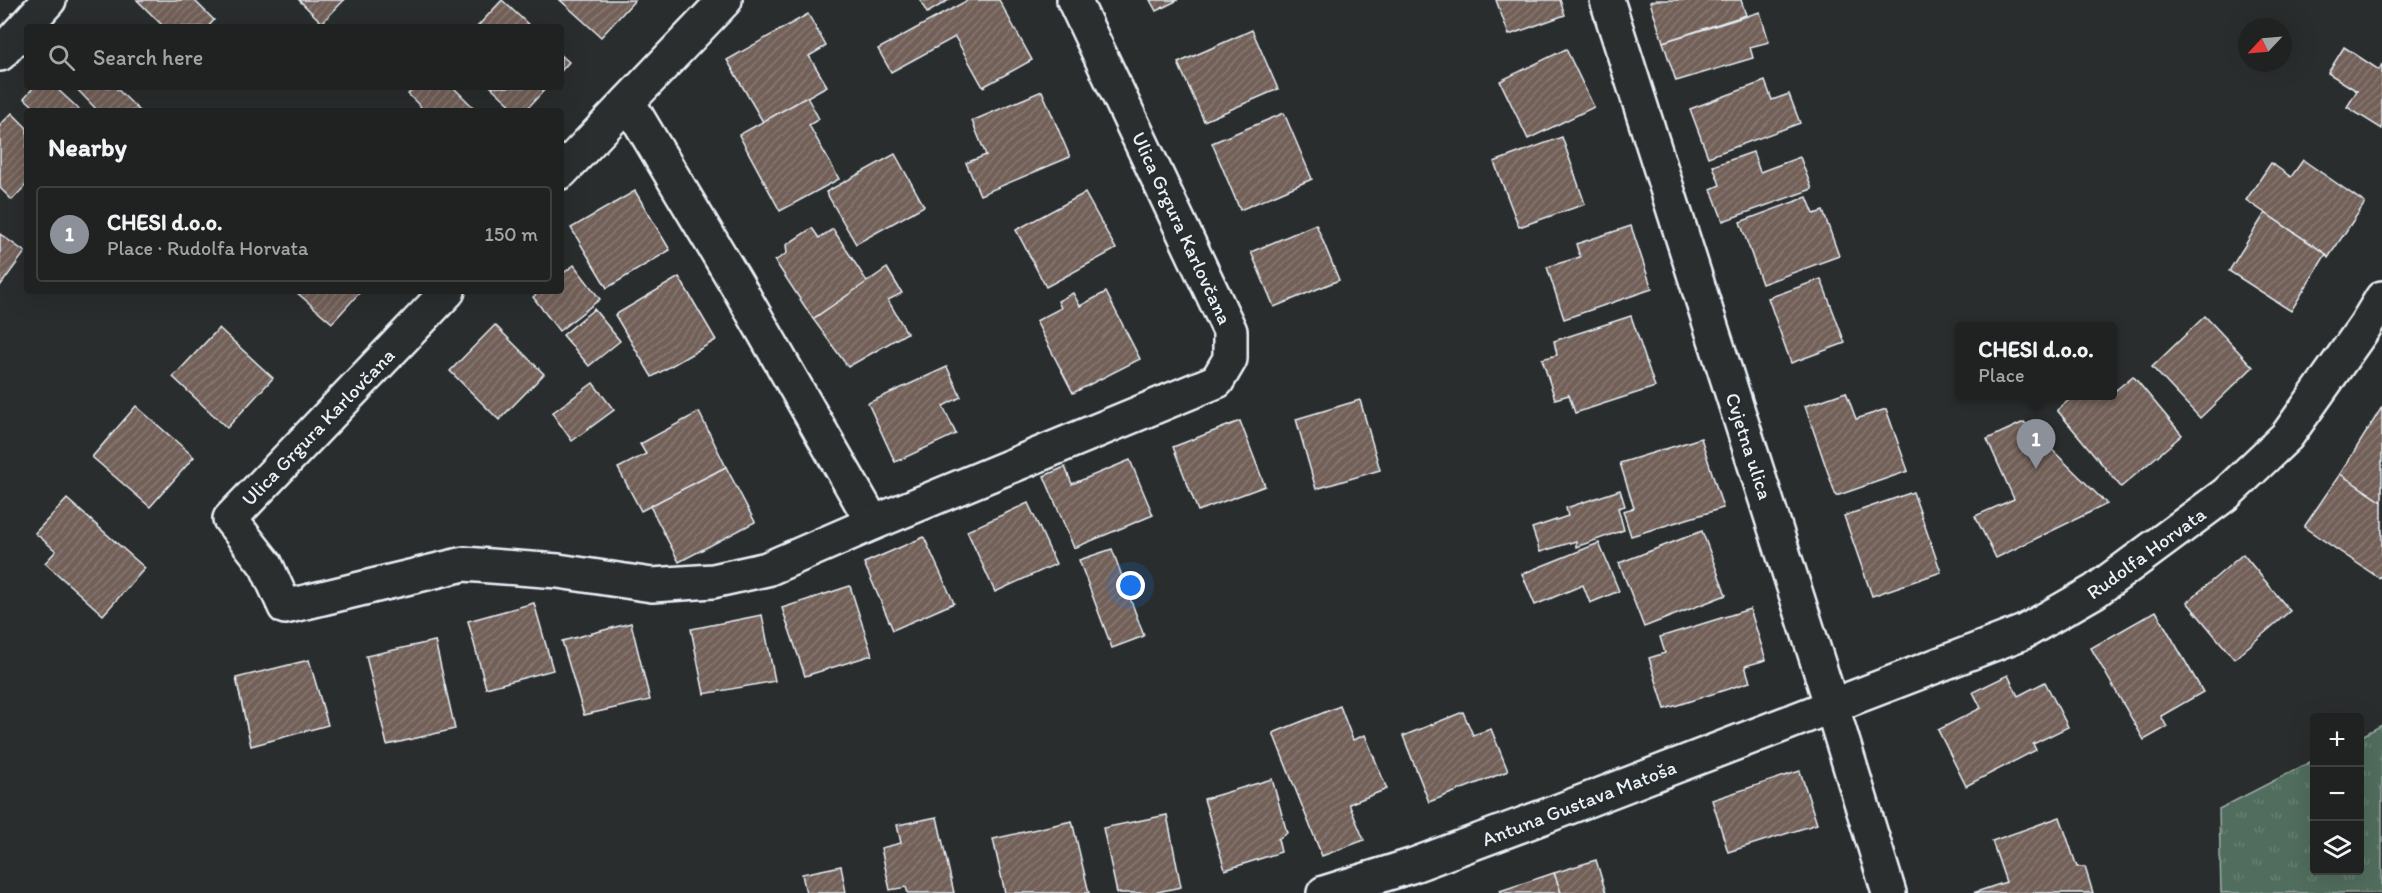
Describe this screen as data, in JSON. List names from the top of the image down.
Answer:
{
  "streets": {
    "street": [
      "Ulica Grgura Karlovčana",
      "Cvjetna ulica",
      "Rudolfa Horvata",
      "Antuna Gustava Matoša"
    ]
  },
  "crossings": [
    ["Cvjetna ulica", "Rudolfa Horvata"],
    ["Cvjetna ulica", "Antuna Gustava Matoša"],
    ["Rudolfa Horvata", "Antuna Gustava Matoša"]
  ],
  "north": "bottom left",
  "page": {
    "search": "Search here",
    "heading": "Nearby",
    "list": [
      {
        "mark": "1",
        "name": "CHESI d.o.o.",
        "note": "Place · Rudolfa Horvata",
        "value": "150 m"
      }
    ],
    "popup": ["CHESI d.o.o.", "Place"],
    "pins": "1",
    "map_buttons": ["+", "−"]
  }
}
